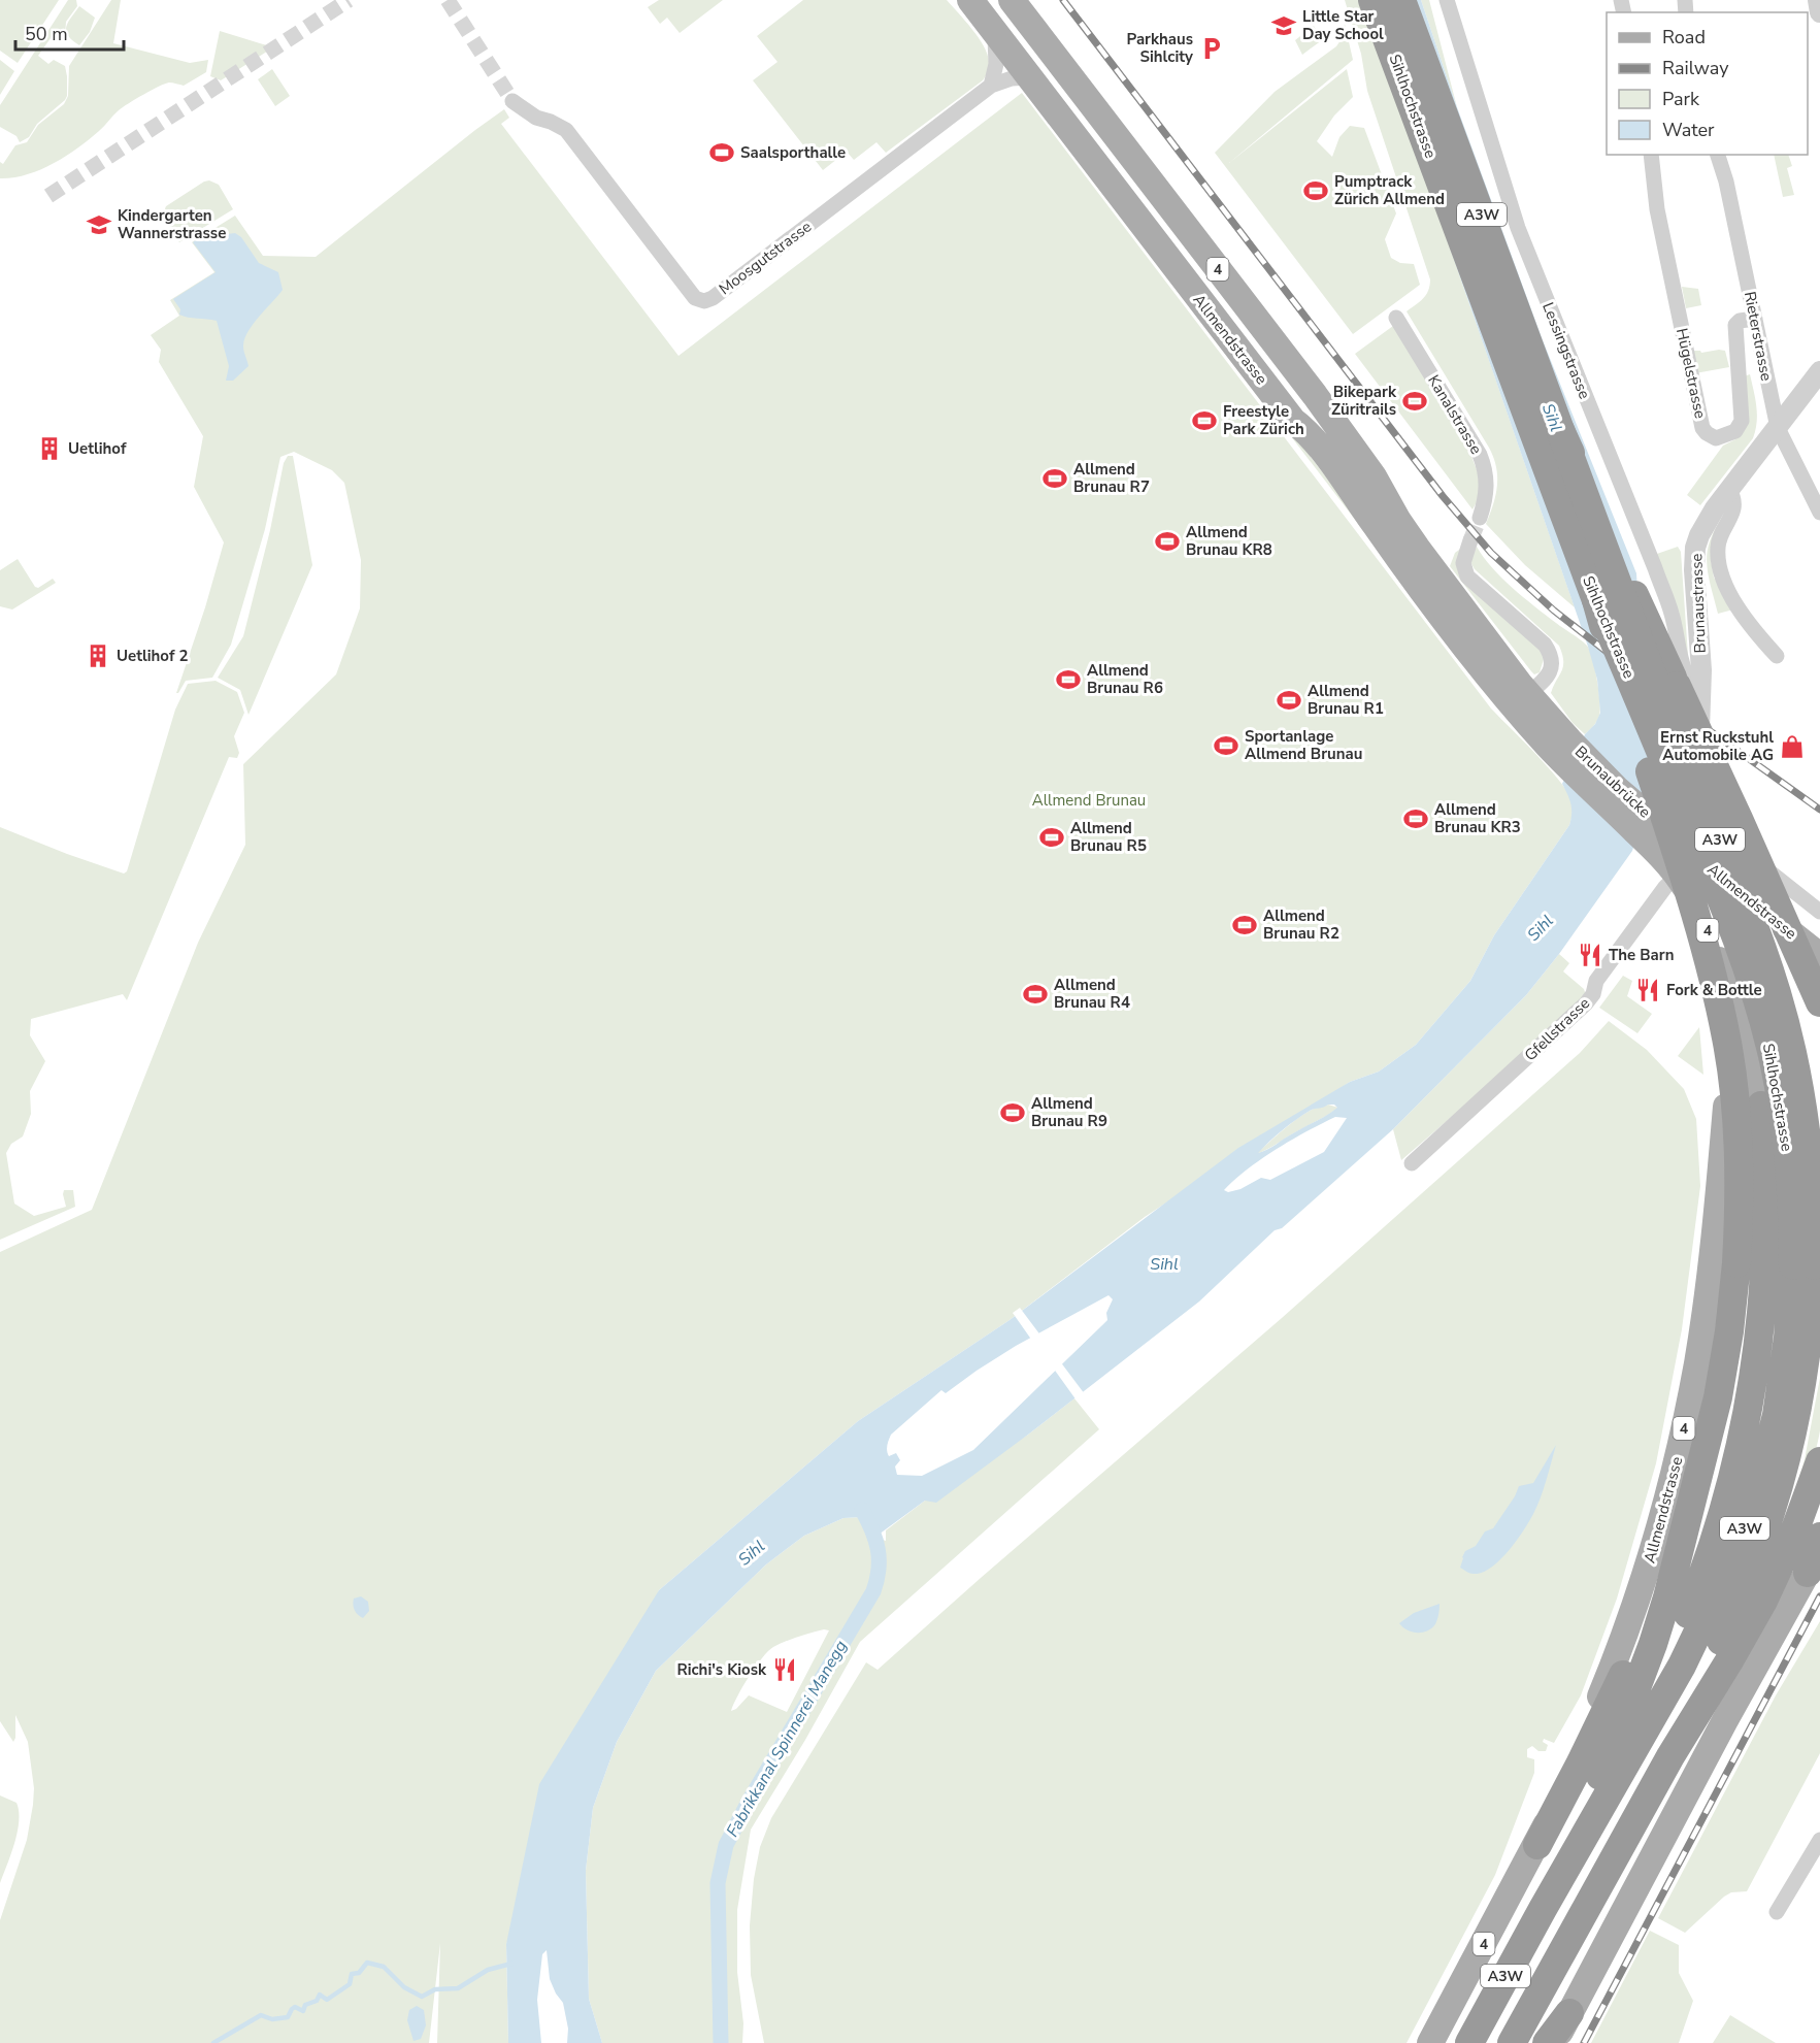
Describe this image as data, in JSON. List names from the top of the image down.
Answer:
{
  "streets": {
    "highway": ["Sihlhochstrasse", "A3W"],
    "main road": ["4", "Allmendstrasse", "Brunaubrücke"],
    "street": [
      "Moosgutstrasse",
      "Rieterstrasse",
      "Lessingstrasse",
      "Hügelstrasse",
      "Kanalstrasse",
      "Brunaustrasse",
      "Gfellstrasse"
    ]
  },
  "crossings": [
    ["Sihlhochstrasse", "A3W"],
    ["Moosgutstrasse", "Allmendstrasse"],
    ["Rieterstrasse", "Hügelstrasse"],
    ["Rieterstrasse", "Brunaustrasse"],
    ["Allmendstrasse", "Brunaustrasse"],
    ["Allmendstrasse", "Brunaubrücke"],
    ["Allmendstrasse", "Gfellstrasse"],
    ["Lessingstrasse", "Brunaustrasse"],
    ["Brunaustrasse", "Brunaubrücke"]
  ],
  "water": ["Sihl", "Fabrikkanal Spinnerei Manegg"],
  "parks": ["Allmend Brunau"],
  "places": {
    "school or university": ["Little Star Day School", "Kindergarten Wannerstrasse"],
    "parking": ["Parkhaus Sihlcity"],
    "sports": [
      "Saalsporthalle",
      "Pumptrack Zürich Allmend",
      "Bikepark Züritrails",
      "Freestyle Park Zürich",
      "Allmend Brunau R7",
      "Allmend Brunau KR8",
      "Allmend Brunau R6",
      "Allmend Brunau R1",
      "Sportanlage Allmend Brunau",
      "Allmend Brunau KR3",
      "Allmend Brunau R5",
      "Allmend Brunau R2",
      "Allmend Brunau R4",
      "Allmend Brunau R9"
    ],
    "building": ["Uetlihof", "Uetlihof 2"],
    "shop": ["Ernst Ruckstuhl Automobile AG"],
    "restaurant": ["The Barn", "Fork & Bottle", "Richi's Kiosk"]
  },
  "legend": [
    "Road",
    "Railway",
    "Park",
    "Water"
  ],
  "scale_bar": "50 m"
}
